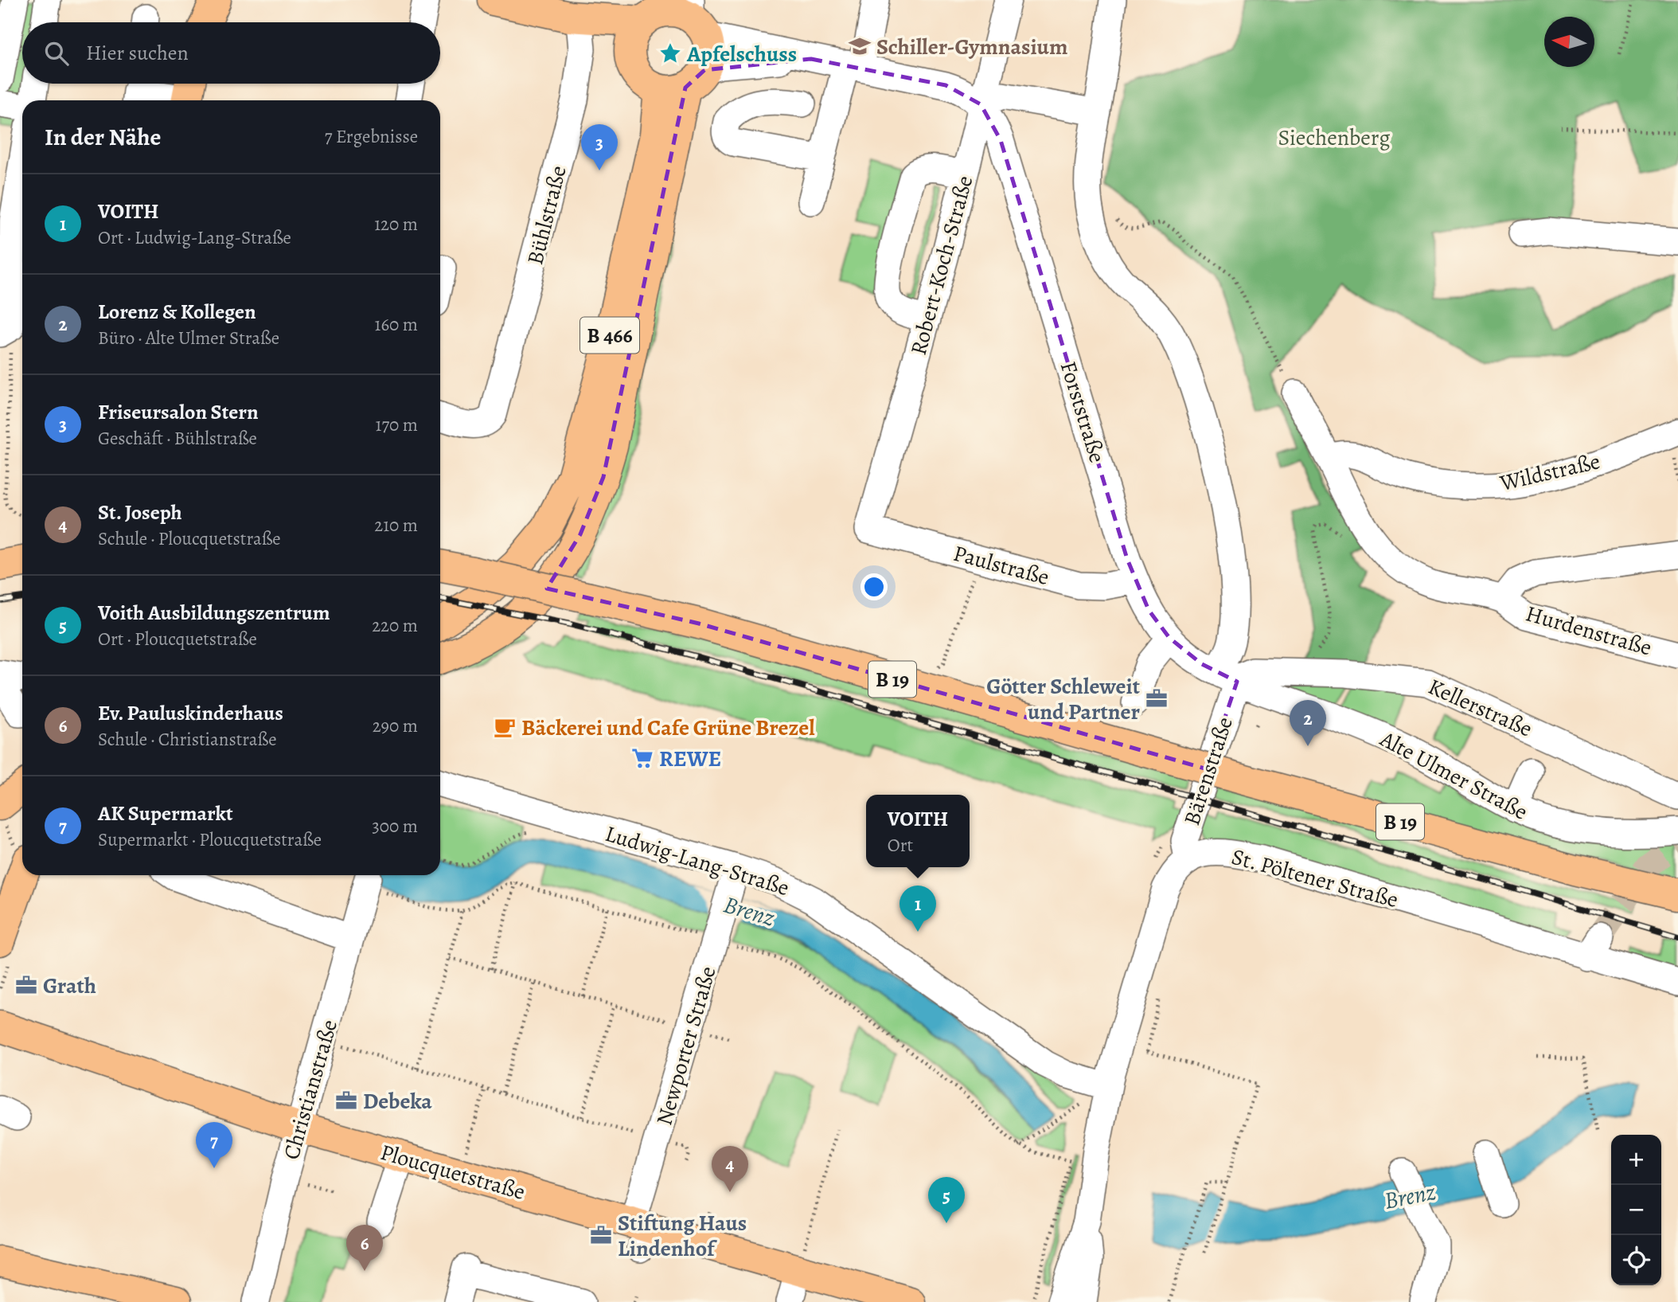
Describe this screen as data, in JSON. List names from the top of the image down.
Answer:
{
  "streets": {
    "main road": ["B 466", "B 19", "Ploucquetstraße"],
    "street": [
      "Bühlstraße",
      "Robert-Koch-Straße",
      "Forststraße",
      "Wildstraße",
      "Paulstraße",
      "Hurdenstraße",
      "Kellerstraße",
      "Bärenstraße",
      "Alte Ulmer Straße",
      "Ludwig-Lang-Straße",
      "St. Pöltener Straße",
      "Newporter Straße",
      "Christianstraße"
    ]
  },
  "crossings": [
    ["Robert-Koch-Straße", "Forststraße"],
    ["Robert-Koch-Straße", "Paulstraße"],
    ["Forststraße", "Paulstraße"],
    ["Forststraße", "Kellerstraße"],
    ["Forststraße", "Bärenstraße"],
    ["Forststraße", "Alte Ulmer Straße"],
    ["Wildstraße", "Hurdenstraße"],
    ["Kellerstraße", "Bärenstraße"],
    ["Kellerstraße", "Alte Ulmer Straße"],
    ["Bärenstraße", "Alte Ulmer Straße"],
    ["Bärenstraße", "St. Pöltener Straße"],
    ["Ludwig-Lang-Straße", "Newporter Straße"],
    ["Newporter Straße", "Ploucquetstraße"],
    ["Christianstraße", "Ploucquetstraße"]
  ],
  "water": ["Brenz"],
  "parks": ["Siechenberg"],
  "places": {
    "school or university": ["Schiller-Gymnasium"],
    "place": ["Apfelschuss"],
    "office": [
      "Götter Schleweit und Partner",
      "Grath",
      "Debeka",
      "Stiftung Haus Lindenhof"
    ],
    "cafe": ["Bäckerei und Cafe Grüne Brezel"],
    "supermarket": ["REWE"]
  },
  "north": "left",
  "page": {
    "search": "Hier suchen",
    "heading": ["In der Nähe", "7 Ergebnisse"],
    "pins": [
      "3",
      "2",
      "1",
      "7",
      "4",
      "5",
      "6"
    ],
    "list": [
      {
        "mark": "1",
        "name": "VOITH",
        "note": "Ort · Ludwig-Lang-Straße",
        "value": "120 m"
      },
      {
        "mark": "2",
        "name": "Lorenz & Kollegen",
        "note": "Büro · Alte Ulmer Straße",
        "value": "160 m"
      },
      {
        "mark": "3",
        "name": "Friseursalon Stern",
        "note": "Geschäft · Bühlstraße",
        "value": "170 m"
      },
      {
        "mark": "4",
        "name": "St. Joseph",
        "note": "Schule · Ploucquetstraße",
        "value": "210 m"
      },
      {
        "mark": "5",
        "name": "Voith Ausbildungszentrum",
        "note": "Ort · Ploucquetstraße",
        "value": "220 m"
      },
      {
        "mark": "6",
        "name": "Ev. Pauluskinderhaus",
        "note": "Schule · Christianstraße",
        "value": "290 m"
      },
      {
        "mark": "7",
        "name": "AK Supermarkt",
        "note": "Supermarkt · Ploucquetstraße",
        "value": "300 m"
      }
    ],
    "popup": ["VOITH", "Ort"],
    "map_buttons": ["+", "−"]
  }
}
